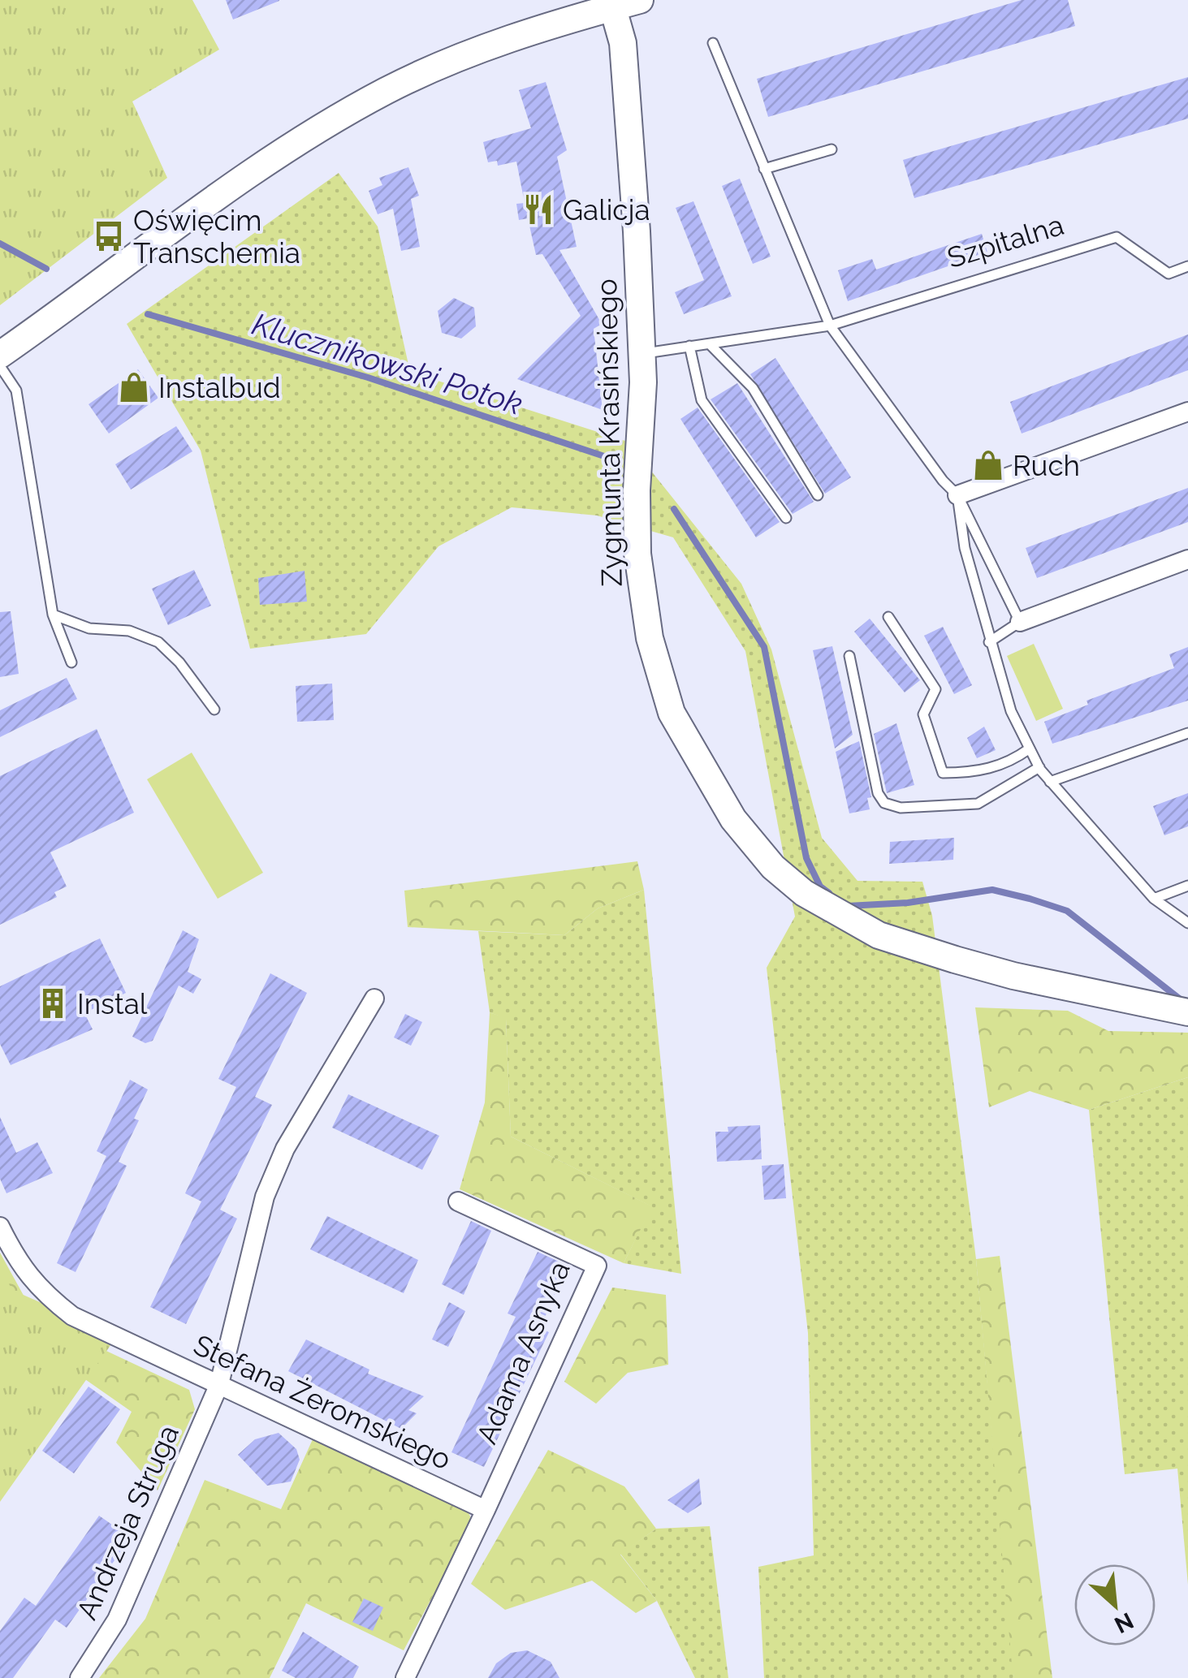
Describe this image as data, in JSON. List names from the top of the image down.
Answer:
{
  "streets": {
    "street": [
      "Zygmunta Krasińskiego",
      "Adama Asnyka",
      "Stefana Żeromskiego",
      "Andrzeja Struga"
    ],
    "lane": ["Szpitalna"]
  },
  "crossings": [
    ["Adama Asnyka", "Stefana Żeromskiego"],
    ["Stefana Żeromskiego", "Andrzeja Struga"]
  ],
  "water": ["Klucznikowski Potok"],
  "places": {
    "restaurant": ["Galicja"],
    "bus stop": ["Oświęcim Transchemia"],
    "shop": ["Instalbud", "Ruch"],
    "building": ["Instal"]
  },
  "north": "bottom right"
}
